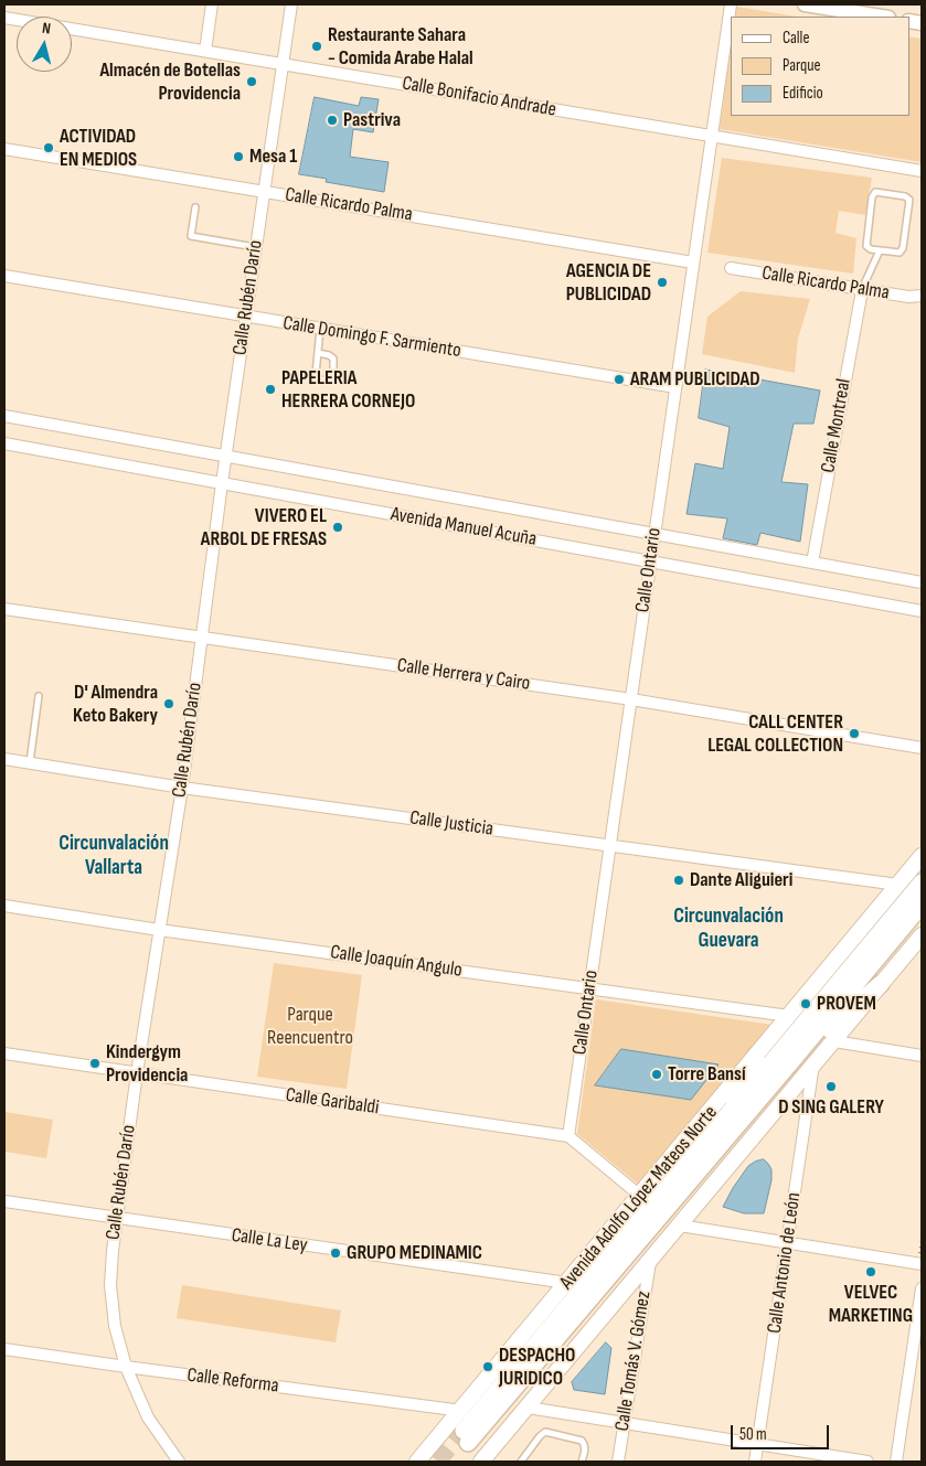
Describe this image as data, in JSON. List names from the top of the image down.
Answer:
{
  "streets": {
    "main road": ["Avenida Adolfo López Mateos Norte"],
    "street": [
      "Calle Bonifacio Andrade",
      "Calle Ricardo Palma",
      "Calle Rubén Darío",
      "Calle Domingo F. Sarmiento",
      "Calle Montreal",
      "Avenida Manuel Acuña",
      "Calle Ontario",
      "Calle Herrera y Cairo",
      "Calle Justicia",
      "Calle Joaquín Angulo",
      "Calle Garibaldi",
      "Calle La Ley",
      "Calle Antonio de León",
      "Calle Tomás V. Gómez",
      "Calle Reforma"
    ]
  },
  "crossings": [
    ["Calle Bonifacio Andrade", "Calle Rubén Darío"],
    ["Calle Bonifacio Andrade", "Calle Ontario"],
    ["Calle Ricardo Palma", "Calle Rubén Darío"],
    ["Calle Ricardo Palma", "Calle Montreal"],
    ["Calle Ricardo Palma", "Calle Ontario"],
    ["Calle Rubén Darío", "Calle Domingo F. Sarmiento"],
    ["Calle Rubén Darío", "Avenida Manuel Acuña"],
    ["Calle Rubén Darío", "Calle Herrera y Cairo"],
    ["Calle Rubén Darío", "Calle Justicia"],
    ["Calle Rubén Darío", "Calle Joaquín Angulo"],
    ["Calle Rubén Darío", "Calle Garibaldi"],
    ["Calle Rubén Darío", "Calle La Ley"],
    ["Calle Rubén Darío", "Calle Reforma"],
    ["Calle Domingo F. Sarmiento", "Calle Ontario"],
    ["Calle Montreal", "Avenida Manuel Acuña"],
    ["Avenida Manuel Acuña", "Calle Ontario"],
    ["Calle Ontario", "Calle Herrera y Cairo"],
    ["Calle Ontario", "Calle Justicia"],
    ["Calle Ontario", "Calle Joaquín Angulo"],
    ["Calle Ontario", "Calle Garibaldi"],
    ["Calle Justicia", "Avenida Adolfo López Mateos Norte"],
    ["Calle Joaquín Angulo", "Avenida Adolfo López Mateos Norte"],
    ["Avenida Adolfo López Mateos Norte", "Calle La Ley"],
    ["Avenida Adolfo López Mateos Norte", "Calle Reforma"]
  ],
  "districts": ["Circunvalación Vallarta", "Circunvalación Guevara"],
  "parks": ["Parque Reencuentro"],
  "places": [
    "Restaurante Sahara - Comida Arabe Halal",
    "Almacén de Botellas Providencia",
    "Pastriva",
    "ACTIVIDAD EN MEDIOS",
    "Mesa 1",
    "AGENCIA DE PUBLICIDAD",
    "ARAM PUBLICIDAD",
    "PAPELERIA HERRERA CORNEJO",
    "VIVERO EL ARBOL DE FRESAS",
    "D' Almendra Keto Bakery",
    "CALL CENTER LEGAL COLLECTION",
    "Dante Aliguieri",
    "PROVEM",
    "Kindergym Providencia",
    "Torre Bansí",
    "D SING GALERY",
    "GRUPO MEDINAMIC",
    "VELVEC MARKETING",
    "DESPACHO JURIDICO"
  ],
  "legend": ["Calle", "Parque", "Edificio"],
  "scale_bar": "50 m",
  "north": "top"
}
